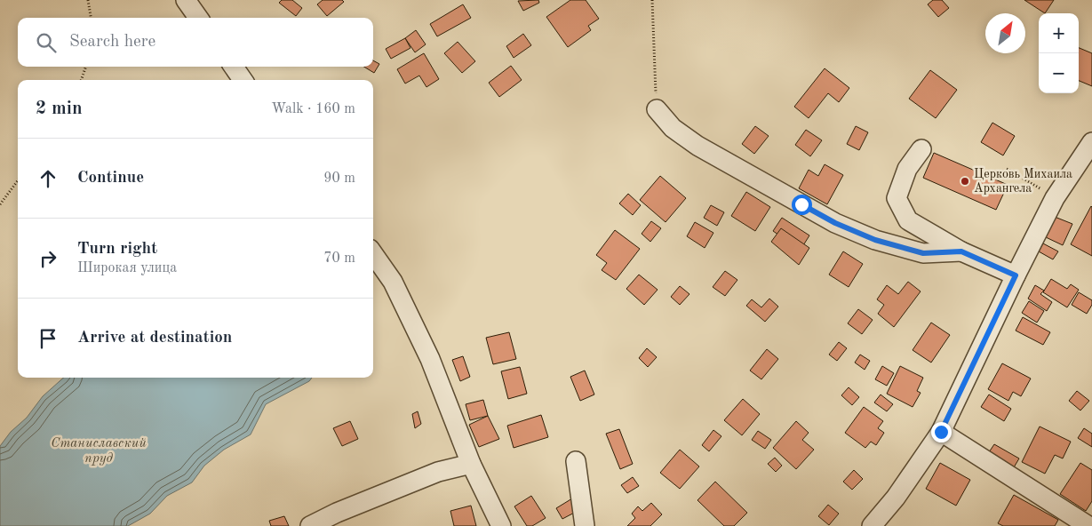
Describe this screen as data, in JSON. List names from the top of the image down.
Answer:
{
  "water": ["Станиславский пруд"],
  "places": ["Церковь Михаила Архангела"],
  "north": "top right",
  "page": {
    "map_buttons": ["+", "−"],
    "search": "Search here",
    "heading": ["2 min", "Walk · 160 m"],
    "list": [
      ["Continue", "90 m"],
      ["Turn right", "Широкая улица", "70 m"],
      "Arrive at destination"
    ]
  }
}
